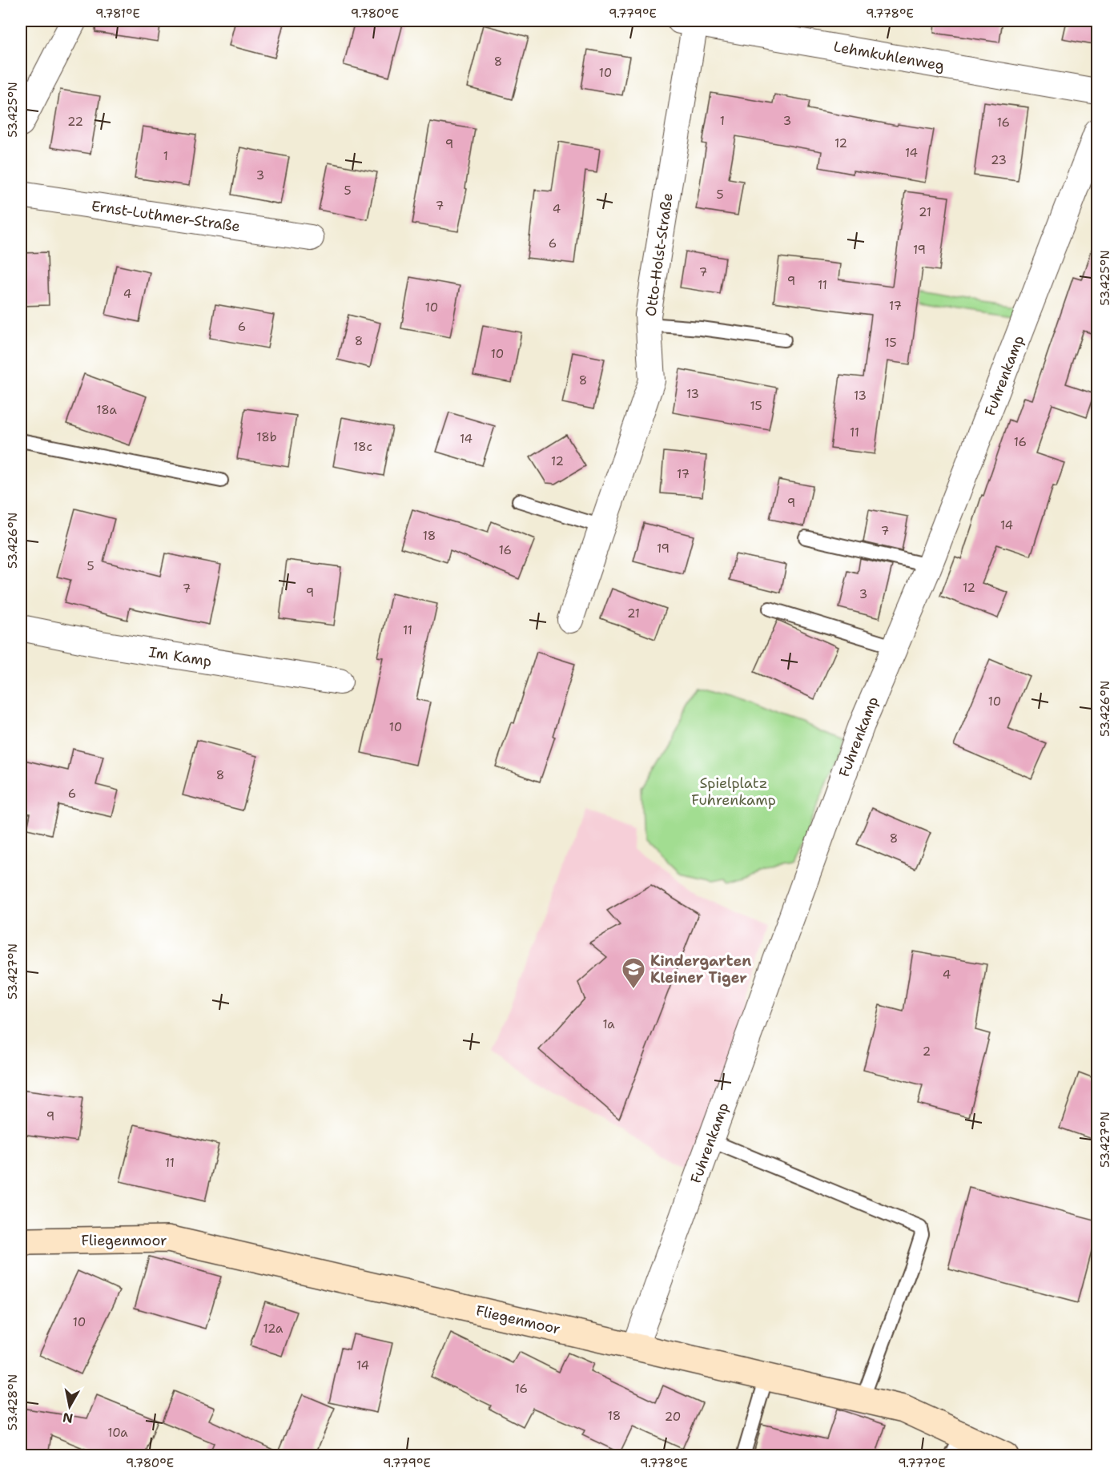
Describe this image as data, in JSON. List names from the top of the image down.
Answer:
{
  "streets": {
    "street": [
      "Lehmkuhlenweg",
      "Ernst-Luthmer-Straße",
      "Otto-Holst-Straße",
      "Fuhrenkamp",
      "Im Kamp",
      "Fliegenmoor"
    ]
  },
  "crossings": [
    ["Lehmkuhlenweg", "Otto-Holst-Straße"],
    ["Fuhrenkamp", "Fliegenmoor"]
  ],
  "parks": ["Spielplatz Fuhrenkamp"],
  "places": {
    "school or university": ["Kindergarten Kleiner Tiger"]
  },
  "house_numbers": [
    "8",
    "10",
    "1",
    "3",
    "22",
    "16",
    "12",
    "9",
    "14",
    "1",
    "23",
    "3",
    "5",
    "5",
    "7",
    "4",
    "21",
    "6",
    "19",
    "7",
    "9",
    "11",
    "4",
    "17",
    "10",
    "6",
    "8",
    "15",
    "10",
    "8",
    "13",
    "13",
    "15",
    "18a",
    "11",
    "18b",
    "14",
    "16",
    "18c",
    "12",
    "17",
    "9",
    "14",
    "7",
    "18",
    "19",
    "16",
    "5",
    "12",
    "7",
    "9",
    "3",
    "21",
    "11",
    "10",
    "10",
    "8",
    "6",
    "8",
    "4",
    "1a",
    "2",
    "9",
    "11",
    "10",
    "12a",
    "14",
    "16",
    "18",
    "20",
    "10a"
  ],
  "north": "bottom",
  "coordinates": [
    "9.781°E",
    "9.780°E",
    "9.779°E",
    "9.778°E",
    "53.425°N",
    "53.426°N",
    "53.427°N",
    "53.428°N",
    "9.777°E"
  ]
}
